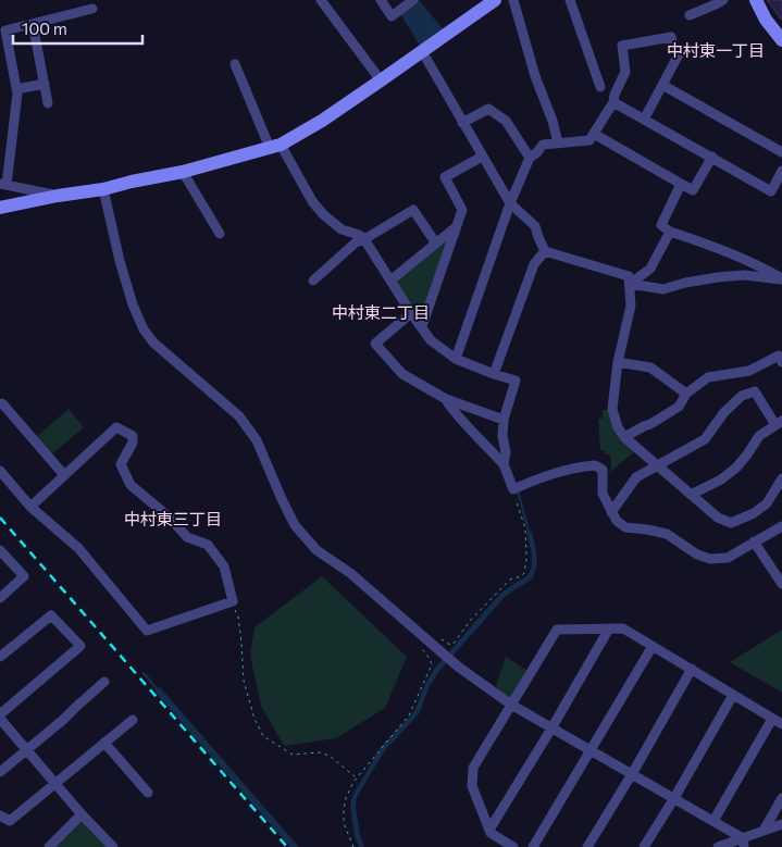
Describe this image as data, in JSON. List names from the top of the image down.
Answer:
{
  "districts": ["中村東一丁目", "中村東二丁目", "中村東三丁目"],
  "scale_bar": "100 m"
}
